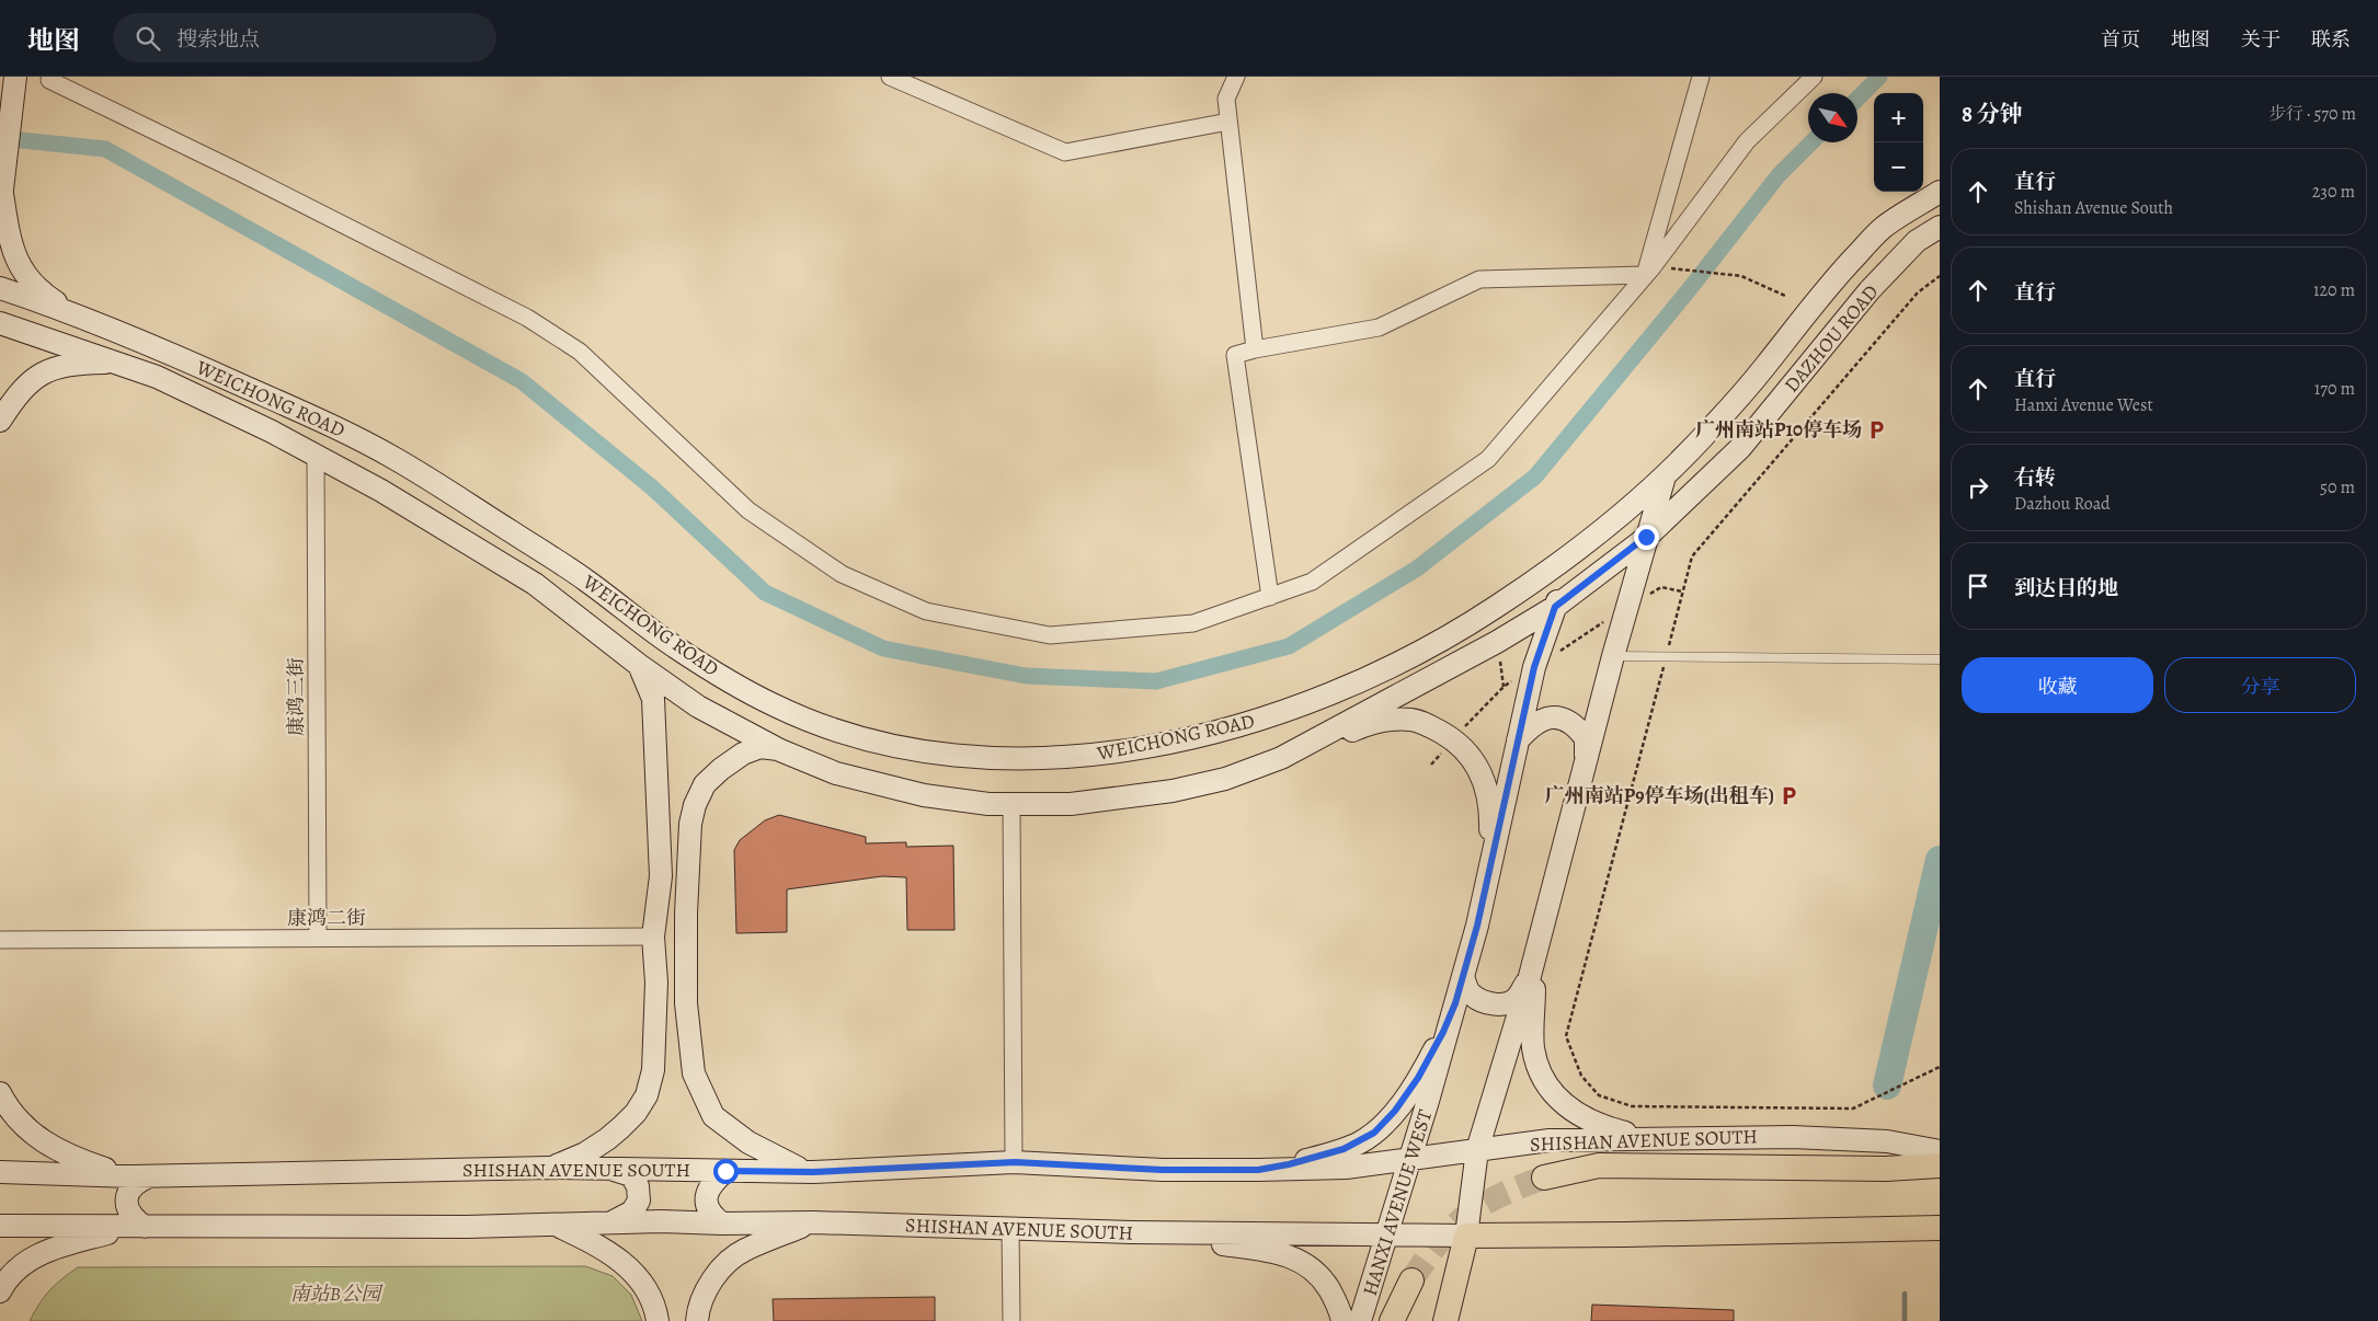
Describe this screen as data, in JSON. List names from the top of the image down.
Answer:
{
  "streets": {
    "main road": [
      "DAZHOU ROAD",
      "WEICHONG ROAD",
      "SHISHAN AVENUE SOUTH",
      "HANXI AVENUE WEST"
    ],
    "street": ["康鸿三街", "康鸿二街"]
  },
  "crossings": [
    ["DAZHOU ROAD", "WEICHONG ROAD"],
    ["DAZHOU ROAD", "HANXI AVENUE WEST"],
    ["WEICHONG ROAD", "康鸿三街"],
    ["WEICHONG ROAD", "HANXI AVENUE WEST"],
    ["康鸿三街", "康鸿二街"],
    ["SHISHAN AVENUE SOUTH", "HANXI AVENUE WEST"]
  ],
  "parks": ["南站B公园"],
  "places": {
    "parking": ["广州南站P10停车场", "广州南站P9停车场(出租车)"]
  },
  "north": "bottom right",
  "page": {
    "header": "地图",
    "search": "搜索地点",
    "nav": [
      "首页",
      "地图",
      "关于",
      "联系"
    ],
    "heading": ["8 分钟", "步行 · 570 m"],
    "map_buttons": ["+", "−"],
    "list": [
      ["直行", "Shishan Avenue South", "230 m"],
      ["直行", "120 m"],
      ["直行", "Hanxi Avenue West", "170 m"],
      ["右转", "Dazhou Road", "50 m"],
      "到达目的地"
    ],
    "buttons": ["收藏", "分享"]
  }
}
